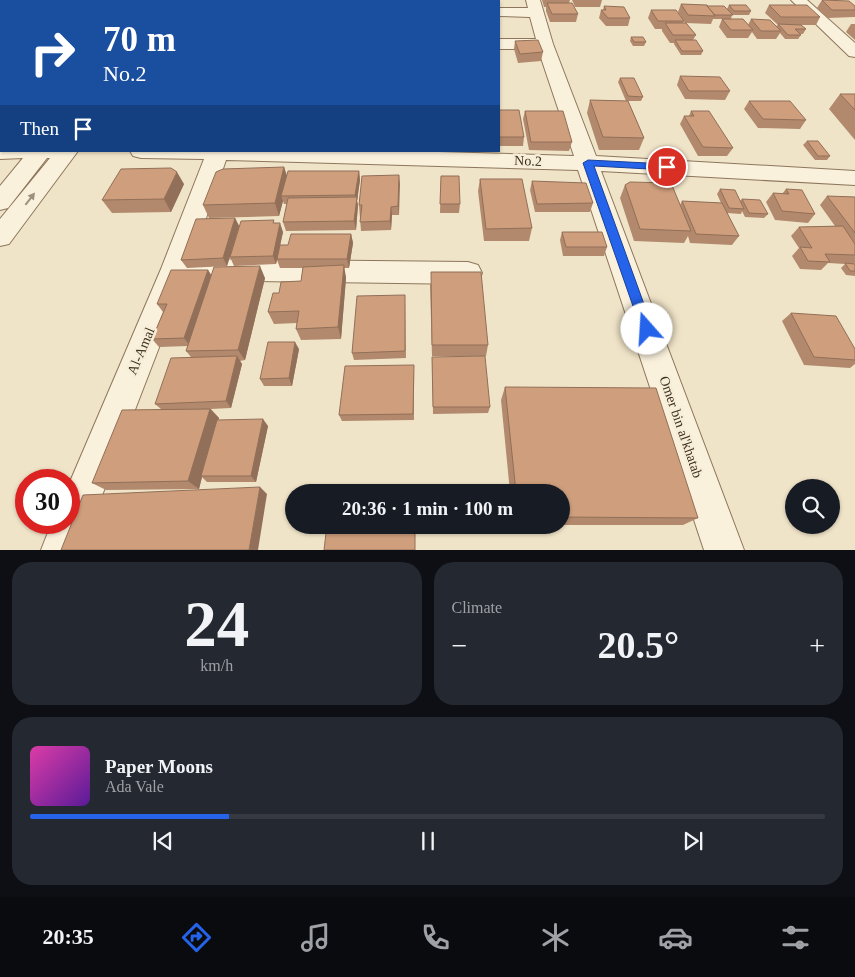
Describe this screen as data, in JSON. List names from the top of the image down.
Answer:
{
  "streets": {
    "street": ["No.2", "Al-Amal", "Omer bin al'khatab"]
  },
  "crossings": [
    ["No.2", "Omer bin al'khatab"]
  ],
  "page": {
    "turn": ["70 m", "No.2"],
    "then": "Then",
    "limit": "30",
    "trip": "20:36 · 1 min · 100 m",
    "tile": [
      ["24", "km/h"],
      "Climate"
    ],
    "heat": ["−", "20.5°", "+"],
    "song": ["Paper Moons", "Ada Vale"],
    "tabs": "20:35"
  }
}
